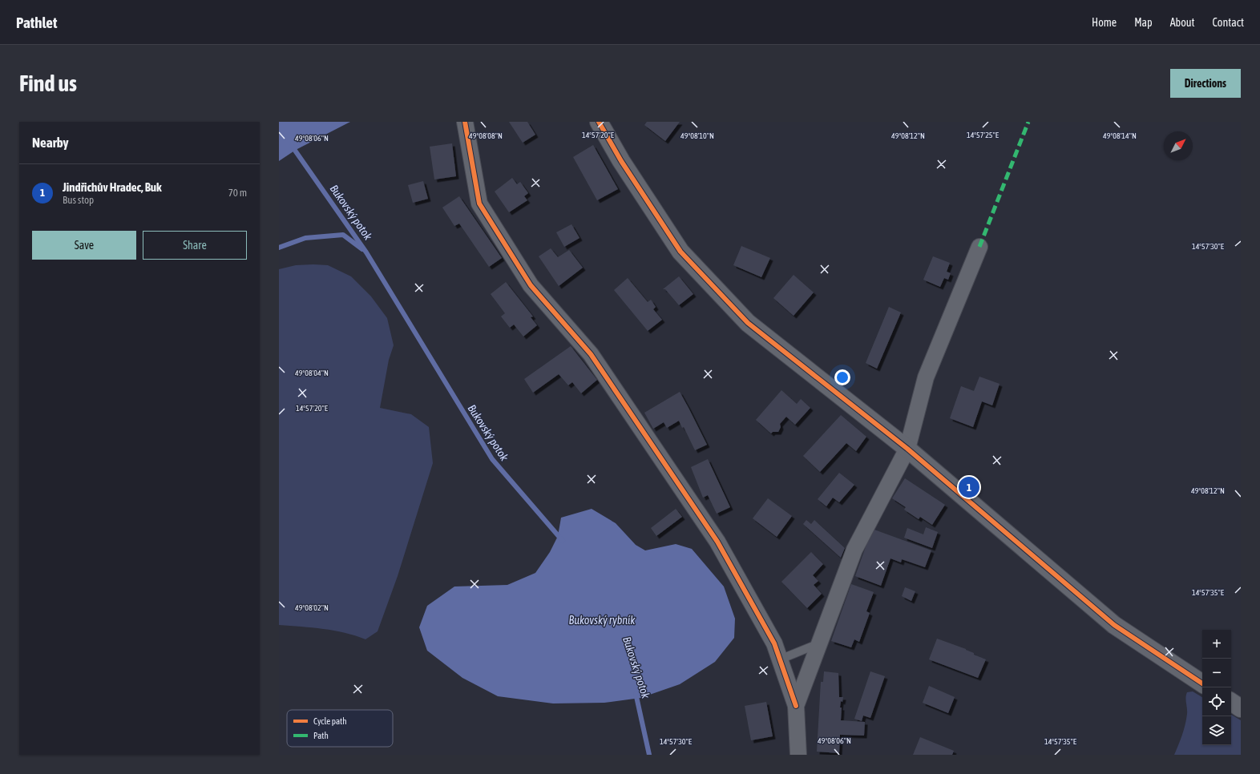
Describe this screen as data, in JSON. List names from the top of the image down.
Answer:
{
  "water": ["Bukovský potok", "Bukovský rybník"],
  "legend": ["Cycle path", "Path"],
  "north": "top right",
  "page": {
    "header": "Pathlet",
    "nav": [
      "Home",
      "Map",
      "About",
      "Contact"
    ],
    "buttons": [
      "Directions",
      ["Save", "Share"]
    ],
    "title": "Find us",
    "heading": "Nearby",
    "list": [
      {
        "mark": "1",
        "name": "Jindřichův Hradec, Buk",
        "note": "Bus stop",
        "value": "70 m"
      }
    ],
    "pins": "1",
    "map_buttons": ["+", "−"]
  },
  "coordinates": [
    "14°57'20\"E",
    "14°57'25\"E",
    "49°08'08\"N",
    "49°08'10\"N",
    "49°08'14\"N",
    "49°08'12\"N",
    "49°08'06\"N",
    "14°57'30\"E",
    "49°08'04\"N",
    "14°57'35\"E",
    "49°08'02\"N"
  ]
}
